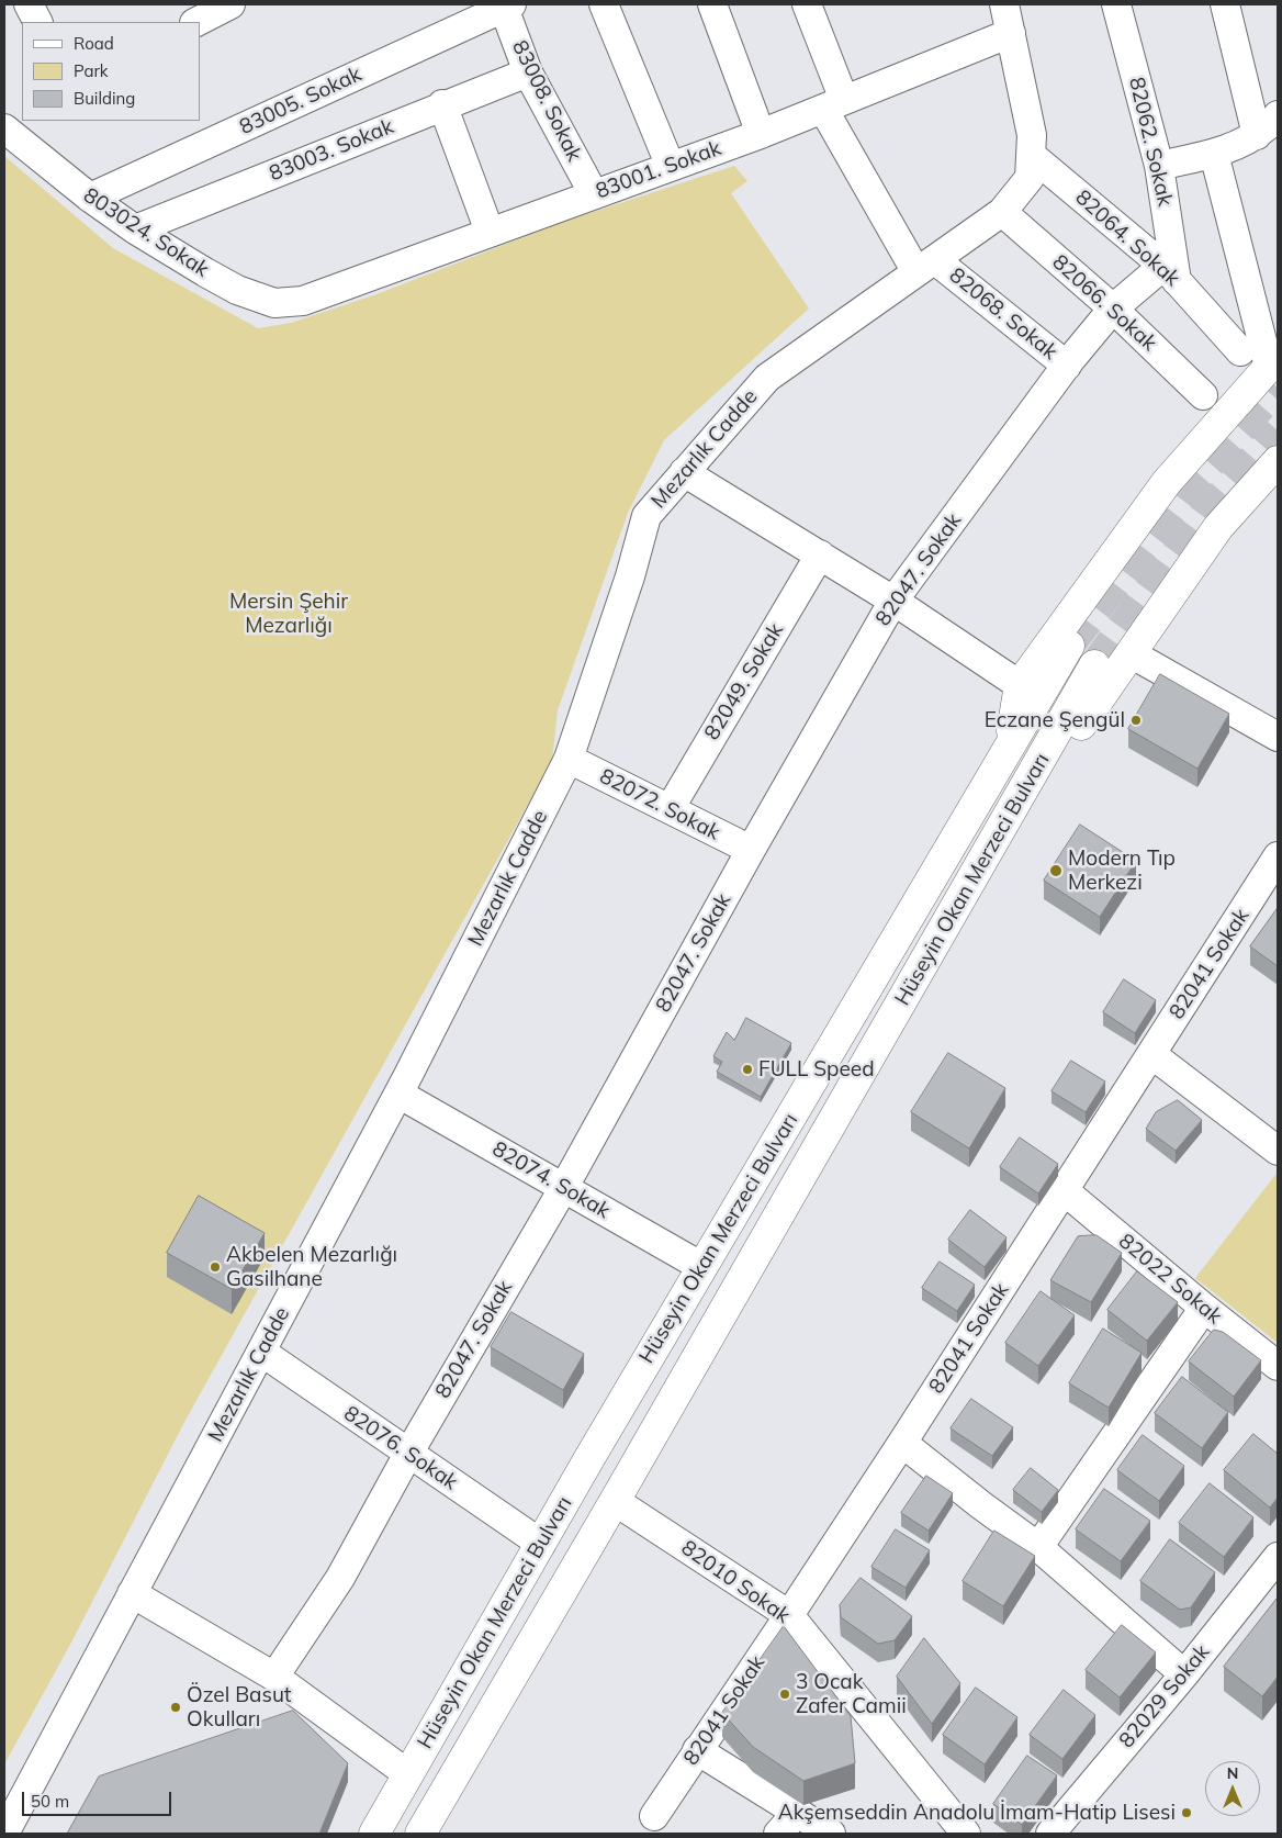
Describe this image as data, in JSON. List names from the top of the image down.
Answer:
{
  "streets": {
    "main road": ["Hüseyin Okan Merzeci Bulvarı"],
    "street": [
      "83005. Sokak",
      "83008. Sokak",
      "82062. Sokak",
      "83003. Sokak",
      "83001. Sokak",
      "803024. Sokak",
      "82064. Sokak",
      "82066. Sokak",
      "82068. Sokak",
      "Mezarlık Cadde",
      "82047. Sokak",
      "82049. Sokak",
      "82072. Sokak",
      "82041 Sokak",
      "82074. Sokak",
      "82022 Sokak",
      "82076. Sokak",
      "82010 Sokak",
      "82029 Sokak"
    ]
  },
  "crossings": [
    ["83005. Sokak", "83008. Sokak"],
    ["83005. Sokak", "803024. Sokak"],
    ["83008. Sokak", "83003. Sokak"],
    ["83008. Sokak", "83001. Sokak"],
    ["82062. Sokak", "82064. Sokak"],
    ["82062. Sokak", "82047. Sokak"],
    ["83003. Sokak", "803024. Sokak"],
    ["83001. Sokak", "803024. Sokak"],
    ["83001. Sokak", "Mezarlık Cadde"],
    ["82064. Sokak", "Mezarlık Cadde"],
    ["82064. Sokak", "82047. Sokak"],
    ["82066. Sokak", "Mezarlık Cadde"],
    ["82066. Sokak", "82047. Sokak"],
    ["82068. Sokak", "Mezarlık Cadde"],
    ["82068. Sokak", "82047. Sokak"],
    ["Mezarlık Cadde", "82072. Sokak"],
    ["Mezarlık Cadde", "82074. Sokak"],
    ["Mezarlık Cadde", "82076. Sokak"],
    ["82047. Sokak", "82072. Sokak"],
    ["82047. Sokak", "82074. Sokak"],
    ["82047. Sokak", "82076. Sokak"],
    ["82049. Sokak", "82072. Sokak"],
    ["Hüseyin Okan Merzeci Bulvarı", "82074. Sokak"],
    ["Hüseyin Okan Merzeci Bulvarı", "82076. Sokak"],
    ["Hüseyin Okan Merzeci Bulvarı", "82010 Sokak"],
    ["82041 Sokak", "82022 Sokak"],
    ["82041 Sokak", "82010 Sokak"]
  ],
  "parks": ["Mersin Şehir Mezarlığı"],
  "places": [
    "Eczane Şengül",
    "Modern Tıp Merkezi",
    "FULL Speed",
    "Akbelen Mezarlığı Gasilhane",
    "3 Ocak Zafer Camii",
    "Özel Basut Okulları",
    "Akşemseddin Anadolu İmam-Hatip Lisesi"
  ],
  "legend": ["Road", "Park", "Building"],
  "scale_bar": "50 m",
  "north": "top"
}
